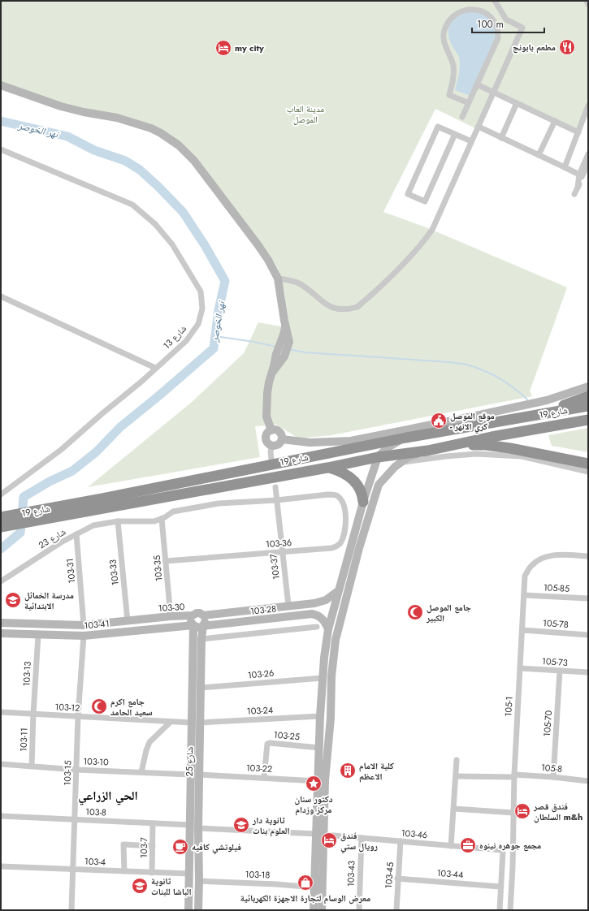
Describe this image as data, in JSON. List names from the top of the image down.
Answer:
{
  "streets": {
    "highway": ["شارع 19"],
    "main road": [
      "103-30",
      "103-28",
      "103-41",
      "شارع 25"
    ],
    "street": [
      "شارع 13",
      "شارع 23",
      "103-36",
      "103-37",
      "103-35",
      "103-31",
      "103-33",
      "105-85",
      "105-78",
      "105-73",
      "103-13",
      "103-26",
      "105-1",
      "103-12",
      "103-24",
      "105-70",
      "103-25",
      "103-11",
      "103-10",
      "103-22",
      "105-8",
      "103-15",
      "103-8",
      "103-46",
      "103-7",
      "103-4",
      "103-43",
      "103-44",
      "103-18",
      "103-45"
    ]
  },
  "crossings": [
    ["شارع 23", "103-35"],
    ["شارع 23", "103-31"],
    ["شارع 23", "103-33"],
    ["103-36", "103-37"],
    ["103-36", "103-35"],
    ["103-37", "103-30"],
    ["103-35", "103-30"],
    ["103-31", "103-30"],
    ["103-33", "103-30"],
    ["105-85", "105-1"],
    ["103-30", "103-28"],
    ["103-30", "103-41"],
    ["103-30", "شارع 25"],
    ["103-28", "103-41"],
    ["103-28", "شارع 25"],
    ["105-78", "105-1"],
    ["103-41", "103-13"],
    ["103-41", "شارع 25"],
    ["103-41", "103-15"],
    ["105-73", "105-1"],
    ["105-73", "105-70"],
    ["103-13", "103-12"],
    ["103-13", "103-11"],
    ["103-26", "شارع 25"],
    ["105-1", "105-8"],
    ["103-12", "103-24"],
    ["103-12", "103-11"],
    ["103-12", "شارع 25"],
    ["103-12", "103-15"],
    ["103-24", "شارع 25"],
    ["105-70", "105-8"],
    ["103-25", "103-22"],
    ["103-11", "103-10"],
    ["103-10", "شارع 25"],
    ["103-10", "103-15"],
    ["شارع 25", "103-22"],
    ["شارع 25", "103-8"],
    ["شارع 25", "103-46"],
    ["شارع 25", "103-4"],
    ["شارع 25", "103-18"],
    ["103-15", "103-8"],
    ["103-15", "103-4"],
    ["103-8", "103-7"],
    ["103-46", "103-43"],
    ["103-46", "103-45"],
    ["103-7", "103-4"],
    ["103-44", "103-45"]
  ],
  "districts": ["الحي الزراعي"],
  "water": ["نهر الخوصر"],
  "parks": ["مدينة العاب الموصل"],
  "places": {
    "restaurant": ["مطعم بابونج"],
    "hotel": ["my city", "فندق قصر السلطان m&h", "فندق رويال ستي"],
    "public building": ["موقع الموصل - كري الانهر"],
    "school or university": ["مدرسة الخمائل الابتدائية", "ثانوية دار العلوم بنات", "ثانوية الباشا للبنات"],
    "mosque": ["جامع الموصل الكبير", "جامع اكرم سعيد الحامد"],
    "building": ["كلية الامام الاعظم"],
    "place": ["دكتور سنان مركز وزدام"],
    "office": ["مجمع جوهره نينوه"],
    "cafe": ["فيلوتشي كافيه"],
    "shop": ["معرض الوسام لتجارة الاجهزة الكهربائية"]
  },
  "scale_bar": "100 m"
}
